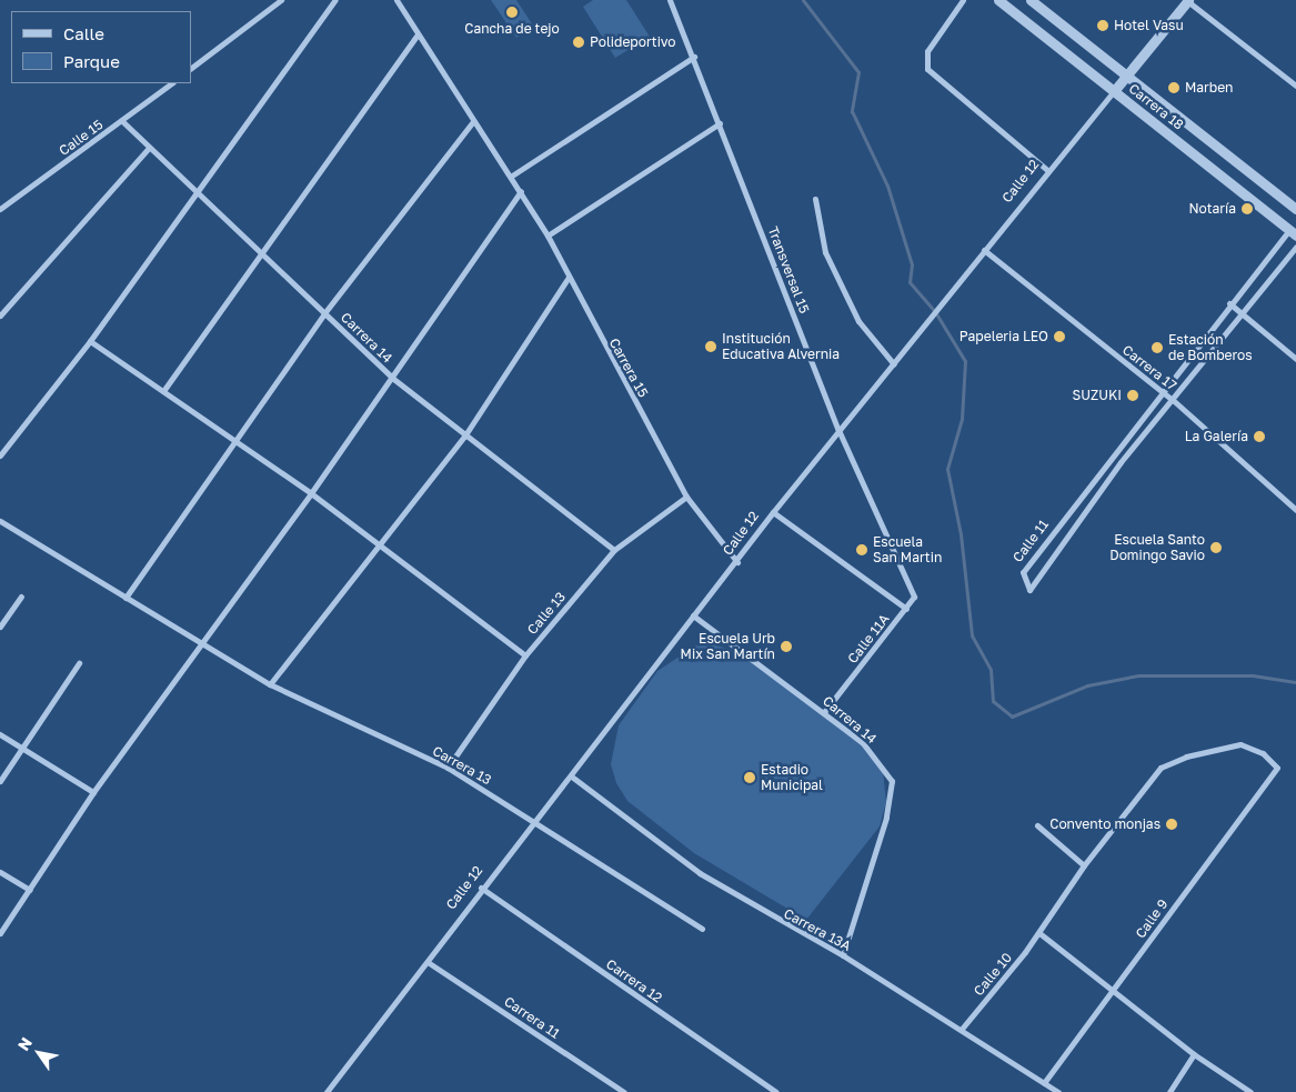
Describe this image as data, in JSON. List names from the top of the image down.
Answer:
{
  "streets": {
    "street": [
      "Carrera 18",
      "Calle 15",
      "Calle 12",
      "Transversal 15",
      "Carrera 14",
      "Carrera 15",
      "Carrera 17",
      "Calle 11",
      "Calle 13",
      "Calle 11A",
      "Carrera 13",
      "Calle 9",
      "Carrera 13A",
      "Calle 10",
      "Carrera 12",
      "Carrera 11"
    ]
  },
  "crossings": [
    ["Carrera 18", "Calle 12"],
    ["Carrera 18", "Calle 11"],
    ["Calle 15", "Carrera 14"],
    ["Calle 12", "Transversal 15"],
    ["Calle 12", "Carrera 14"],
    ["Calle 12", "Carrera 15"],
    ["Calle 12", "Carrera 17"],
    ["Calle 12", "Carrera 13"],
    ["Calle 12", "Carrera 13A"],
    ["Calle 12", "Carrera 12"],
    ["Calle 12", "Carrera 11"],
    ["Transversal 15", "Calle 11A"],
    ["Carrera 14", "Calle 13"],
    ["Carrera 14", "Calle 11A"],
    ["Carrera 14", "Carrera 13A"],
    ["Carrera 15", "Calle 13"],
    ["Carrera 17", "Calle 11"],
    ["Calle 13", "Carrera 13"],
    ["Calle 9", "Carrera 13A"],
    ["Calle 9", "Calle 10"],
    ["Carrera 13A", "Calle 10"]
  ],
  "places": [
    "Cancha de tejo",
    "Hotel Vasu",
    "Polideportivo",
    "Marben",
    "Notaría",
    "Papeleria LEO",
    "Institución Educativa Alvernia",
    "Estación de Bomberos",
    "SUZUKI",
    "La Galería",
    "Escuela Santo Domingo Savio",
    "Escuela San Martin",
    "Escuela Urb Mix San Martín",
    "Estadio Municipal",
    "Convento monjas"
  ],
  "legend": ["Calle", "Parque"],
  "north": "top left"
}
